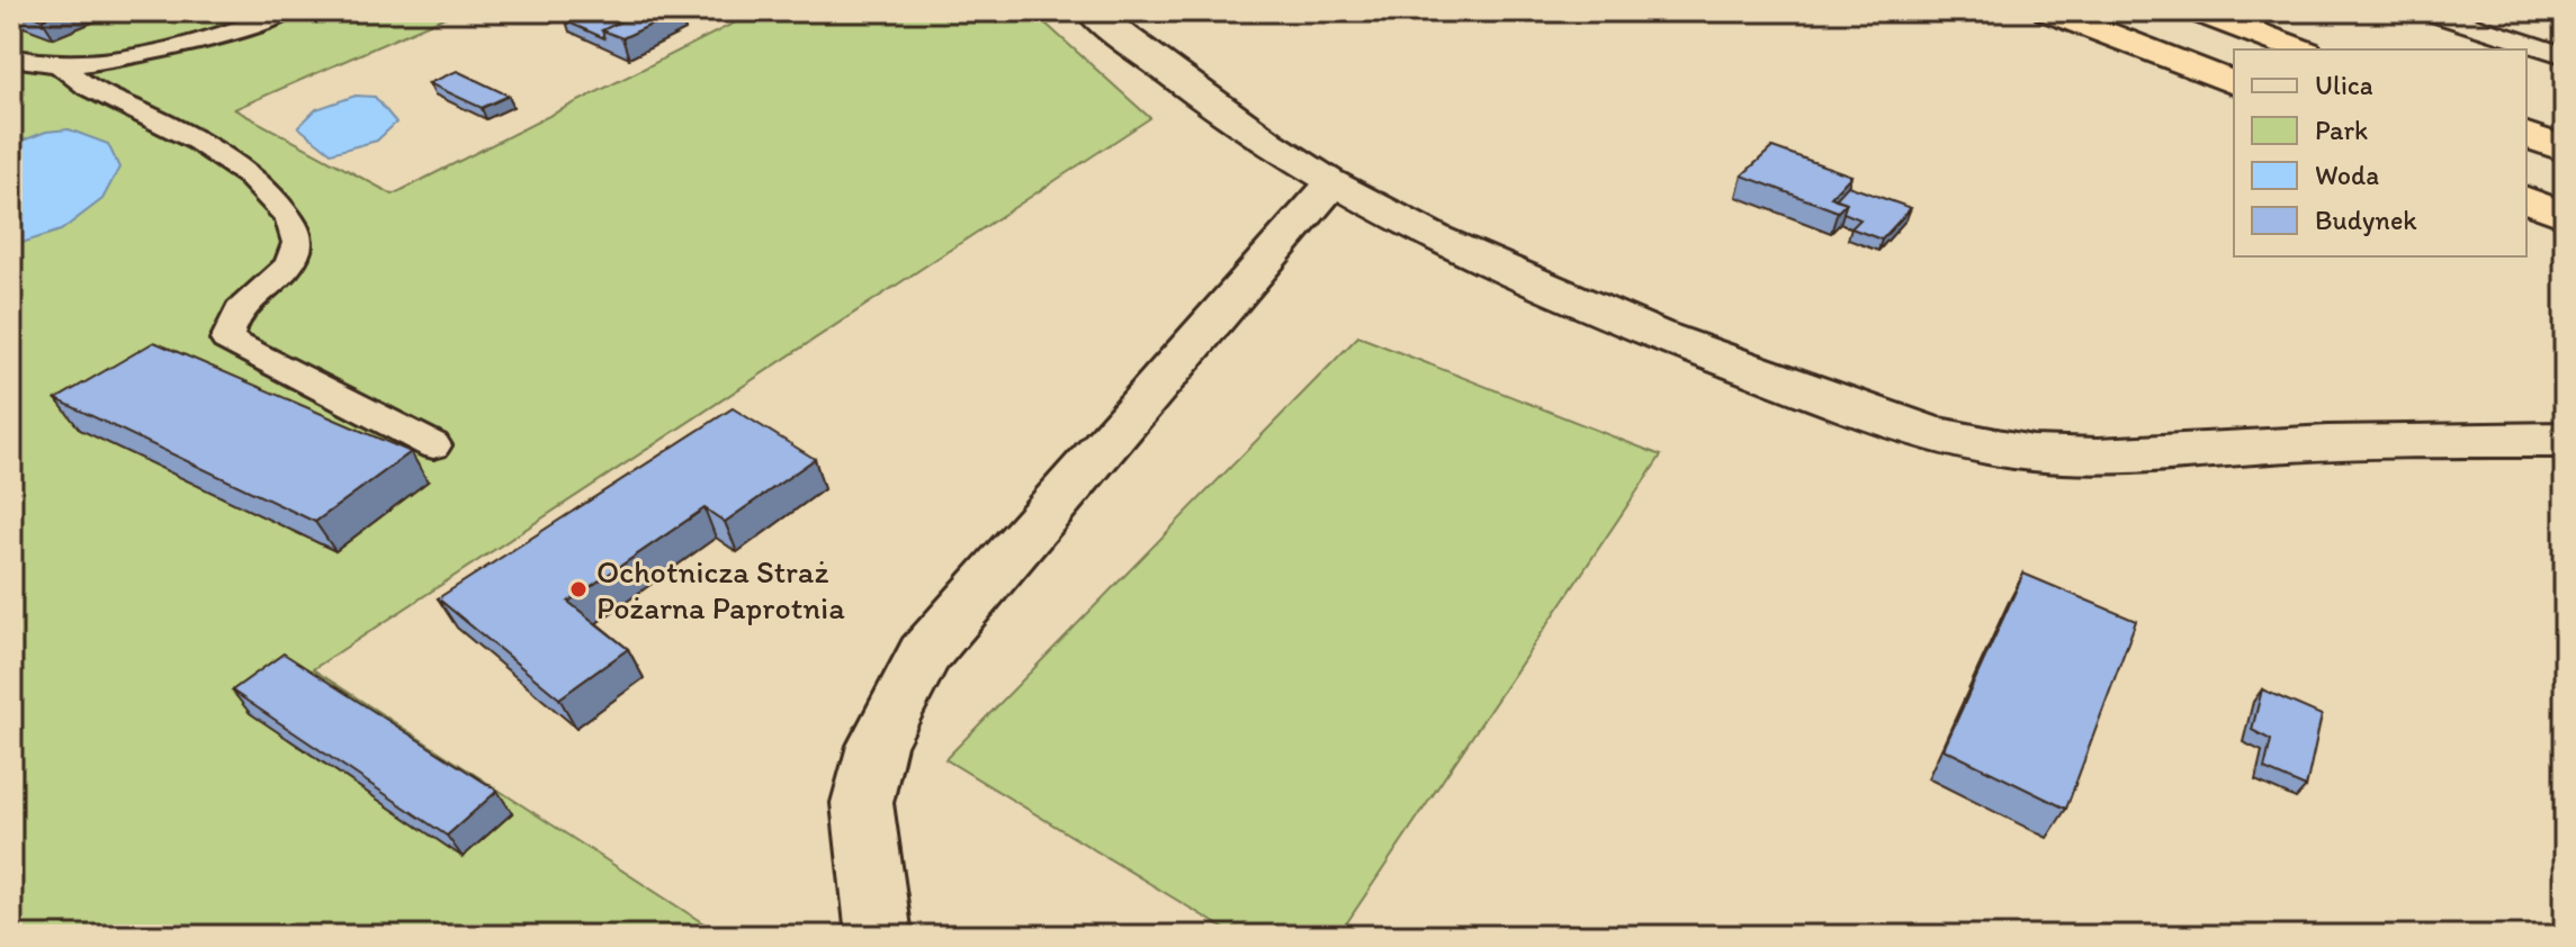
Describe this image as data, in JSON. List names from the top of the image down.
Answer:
{
  "places": ["Ochotnicza Straż Pożarna Paprotnia"],
  "legend": [
    "Ulica",
    "Park",
    "Woda",
    "Budynek"
  ]
}
